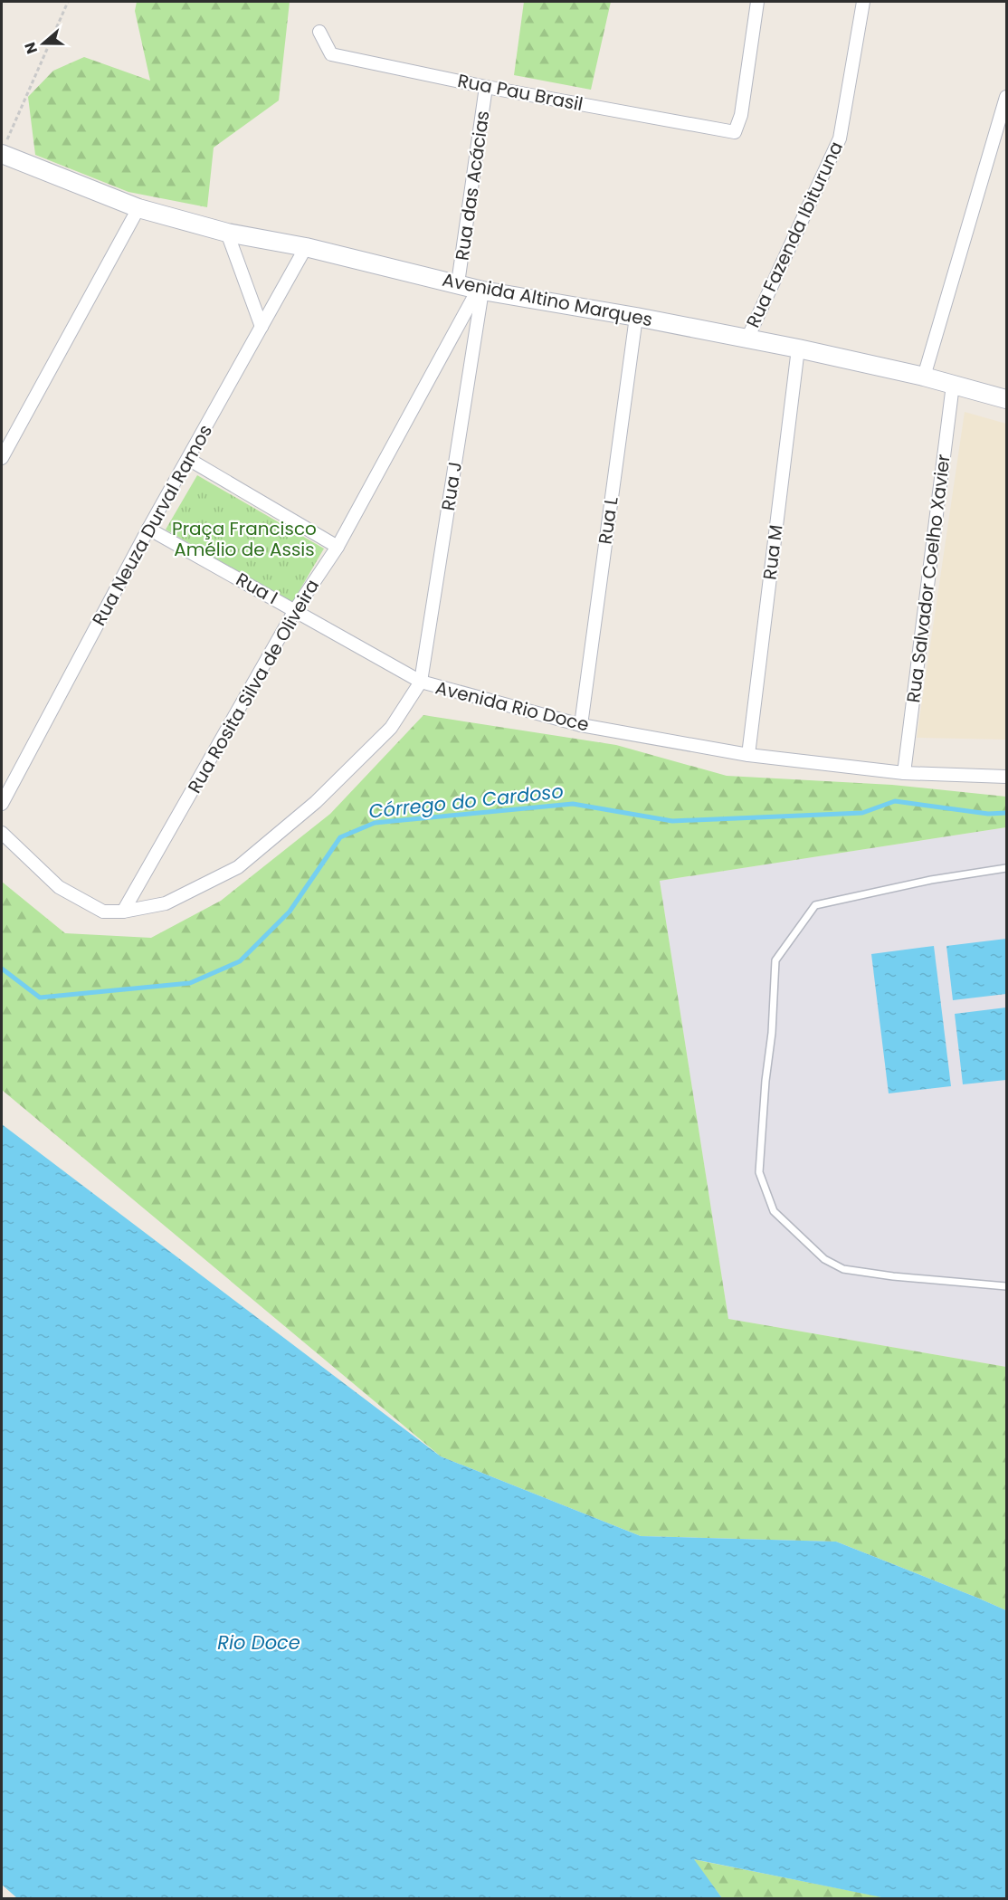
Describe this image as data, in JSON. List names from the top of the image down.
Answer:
{
  "streets": {
    "main road": ["Avenida Altino Marques"],
    "street": [
      "Rua Pau Brasil",
      "Rua das Acácias",
      "Rua Fazenda Ibituruna",
      "Rua J",
      "Rua L",
      "Rua Neuza Durval Ramos",
      "Rua M",
      "Rua Salvador Coelho Xavier",
      "Rua I",
      "Rua Rosita Silva de Oliveira",
      "Avenida Rio Doce"
    ]
  },
  "crossings": [
    ["Rua Pau Brasil", "Rua das Acácias"],
    ["Rua das Acácias", "Avenida Altino Marques"],
    ["Rua Fazenda Ibituruna", "Avenida Altino Marques"],
    ["Avenida Altino Marques", "Rua J"],
    ["Avenida Altino Marques", "Rua L"],
    ["Avenida Altino Marques", "Rua Neuza Durval Ramos"],
    ["Avenida Altino Marques", "Rua M"],
    ["Avenida Altino Marques", "Rua Salvador Coelho Xavier"],
    ["Avenida Altino Marques", "Rua Rosita Silva de Oliveira"],
    ["Rua J", "Rua I"],
    ["Rua J", "Rua Rosita Silva de Oliveira"],
    ["Rua J", "Avenida Rio Doce"],
    ["Rua L", "Avenida Rio Doce"],
    ["Rua Neuza Durval Ramos", "Rua I"],
    ["Rua M", "Avenida Rio Doce"],
    ["Rua Salvador Coelho Xavier", "Avenida Rio Doce"],
    ["Rua I", "Rua Rosita Silva de Oliveira"],
    ["Rua I", "Avenida Rio Doce"],
    ["Rua Rosita Silva de Oliveira", "Avenida Rio Doce"]
  ],
  "water": ["Córrego do Cardoso", "Rio Doce"],
  "parks": ["Praça Francisco Amélio de Assis"],
  "north": "left"
}
